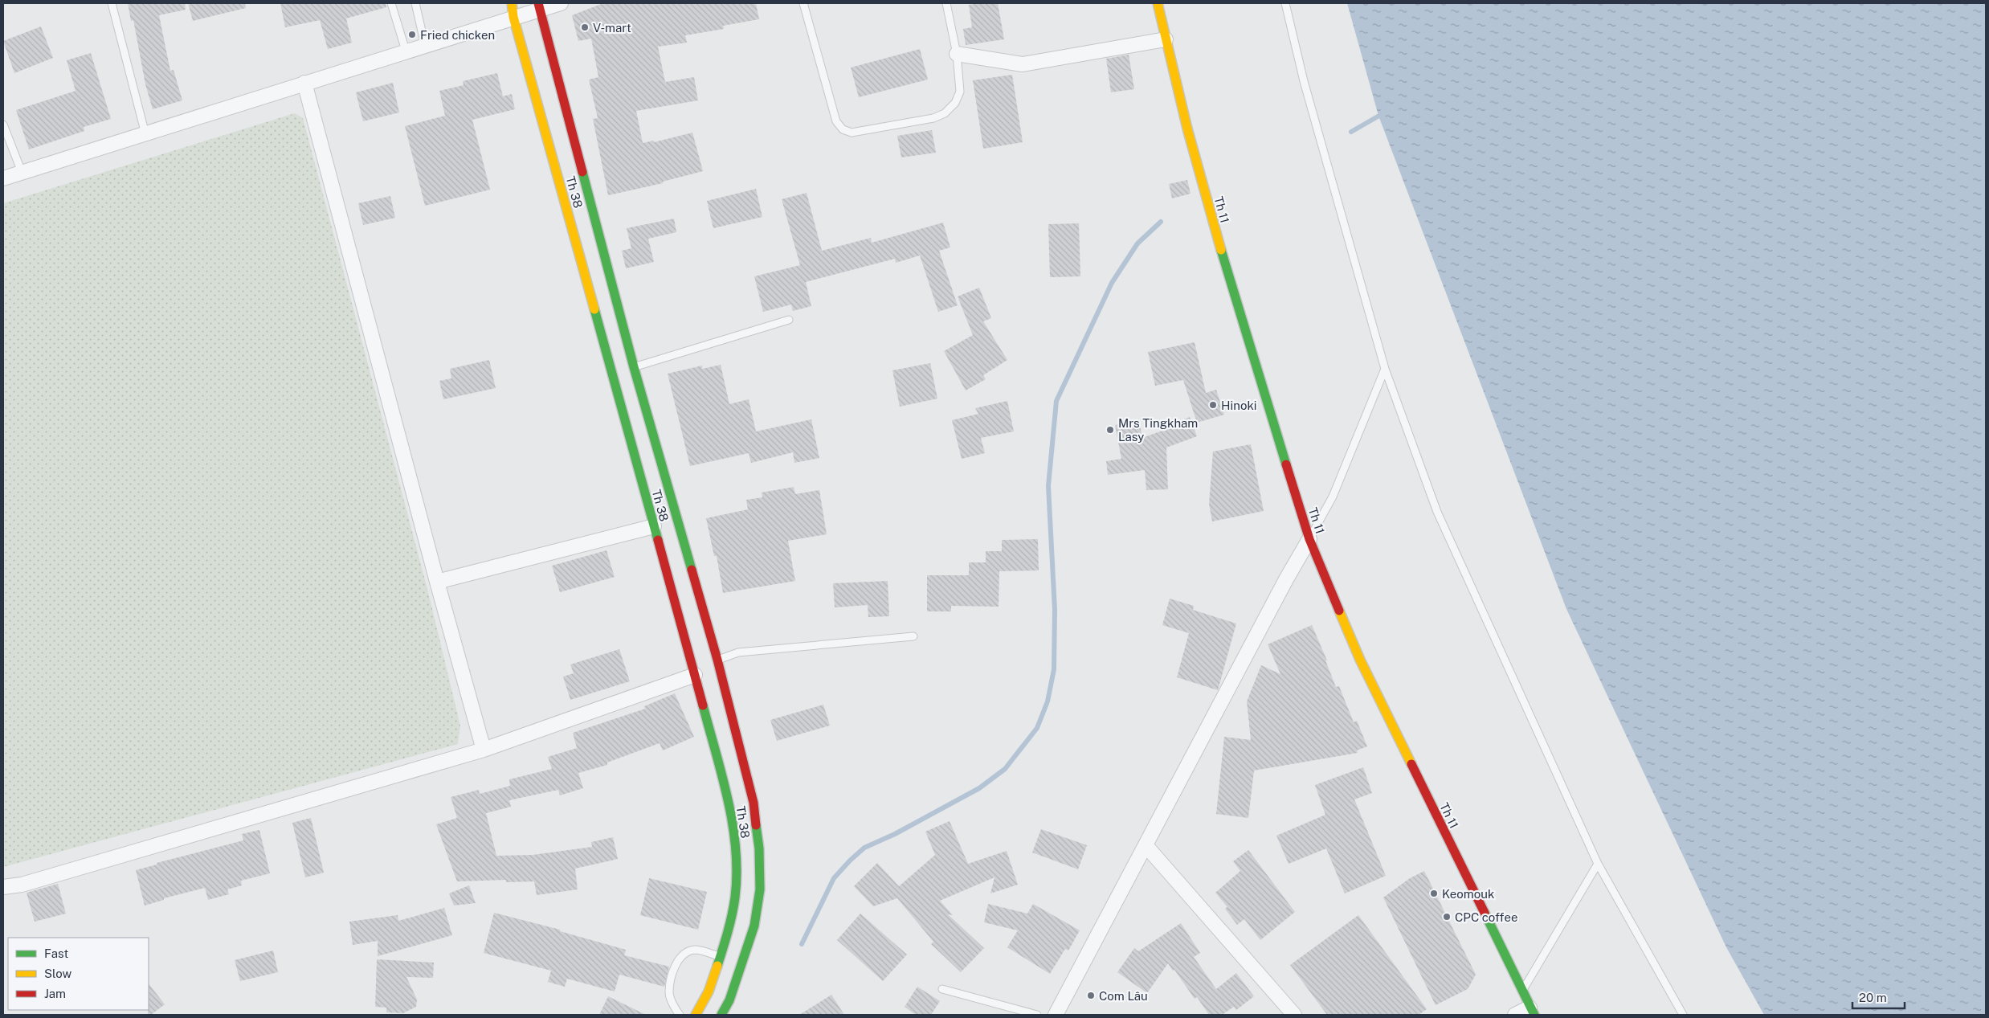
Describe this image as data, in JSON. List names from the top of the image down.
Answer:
{
  "streets": {
    "street": ["Th 38", "Th 11"]
  },
  "places": [
    "V-mart",
    "Fried chicken",
    "Hinoki",
    "Mrs Tingkham Lasy",
    "Keomouk",
    "CPC coffee",
    "Com Lâu"
  ],
  "legend": ["Fast", "Slow", "Jam"],
  "scale_bar": "20 m"
}
